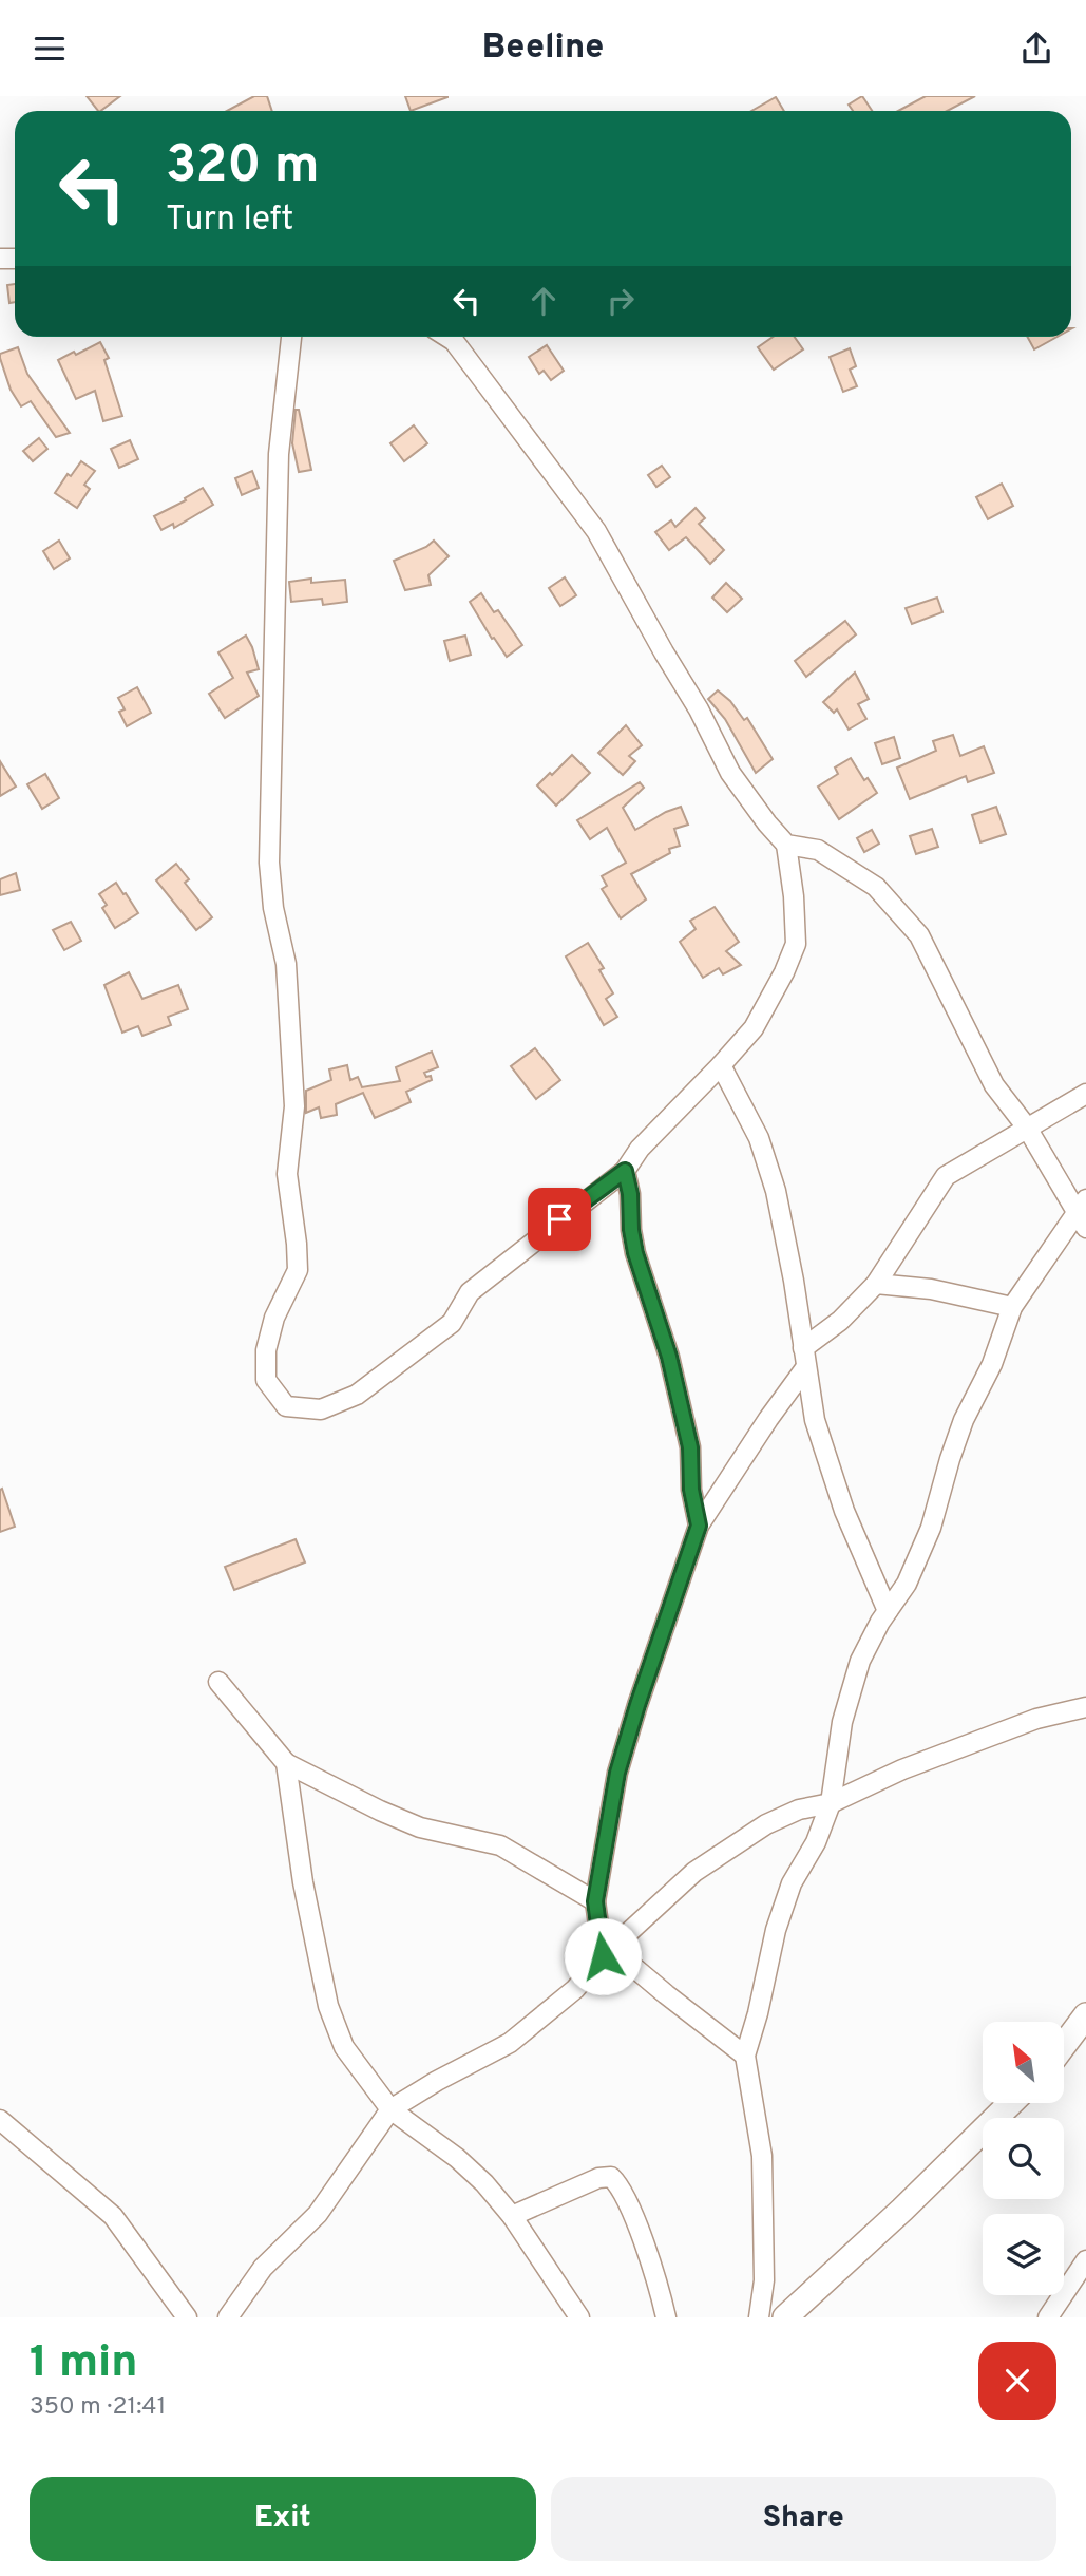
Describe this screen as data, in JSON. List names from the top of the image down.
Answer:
{
  "north": "top left",
  "page": {
    "header": "Beeline",
    "turn": ["320 m", "Turn left"],
    "heading": ["1 min", "350 m · 21:41"],
    "buttons": ["Exit", "Share"]
  }
}
